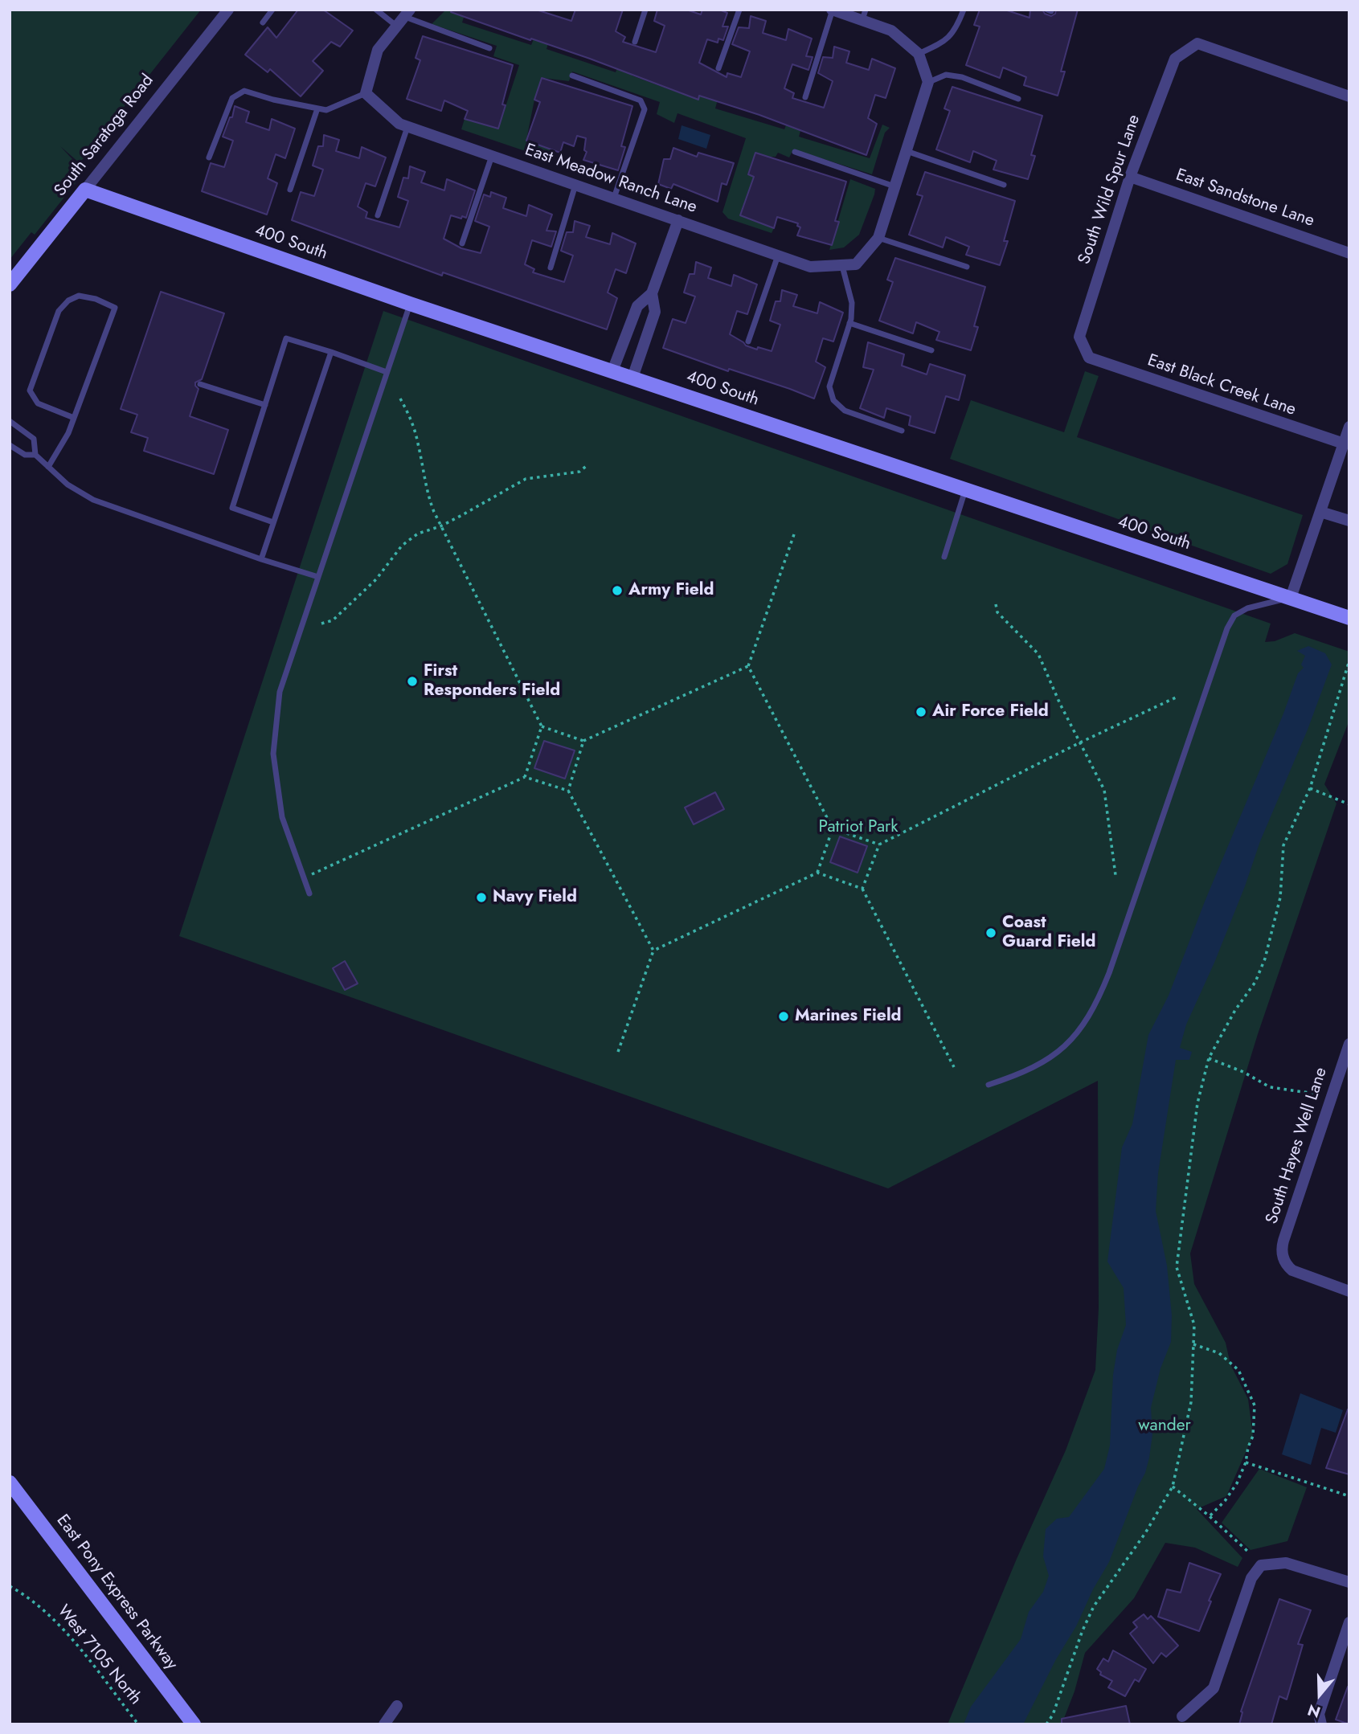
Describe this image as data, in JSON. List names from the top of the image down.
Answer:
{
  "streets": {
    "street": [
      "South Saratoga Road",
      "East Meadow Ranch Lane",
      "South Wild Spur Lane",
      "East Sandstone Lane",
      "400 South",
      "East Black Creek Lane",
      "South Hayes Well Lane",
      "East Pony Express Parkway"
    ],
    "path": ["West 7105 North"]
  },
  "crossings": [
    ["South Saratoga Road", "400 South"],
    ["South Wild Spur Lane", "East Sandstone Lane"],
    ["South Wild Spur Lane", "East Black Creek Lane"]
  ],
  "parks": ["Patriot Park", "wander"],
  "places": [
    "Army Field",
    "First Responders Field",
    "Air Force Field",
    "Navy Field",
    "Coast Guard Field",
    "Marines Field"
  ],
  "north": "bottom"
}
